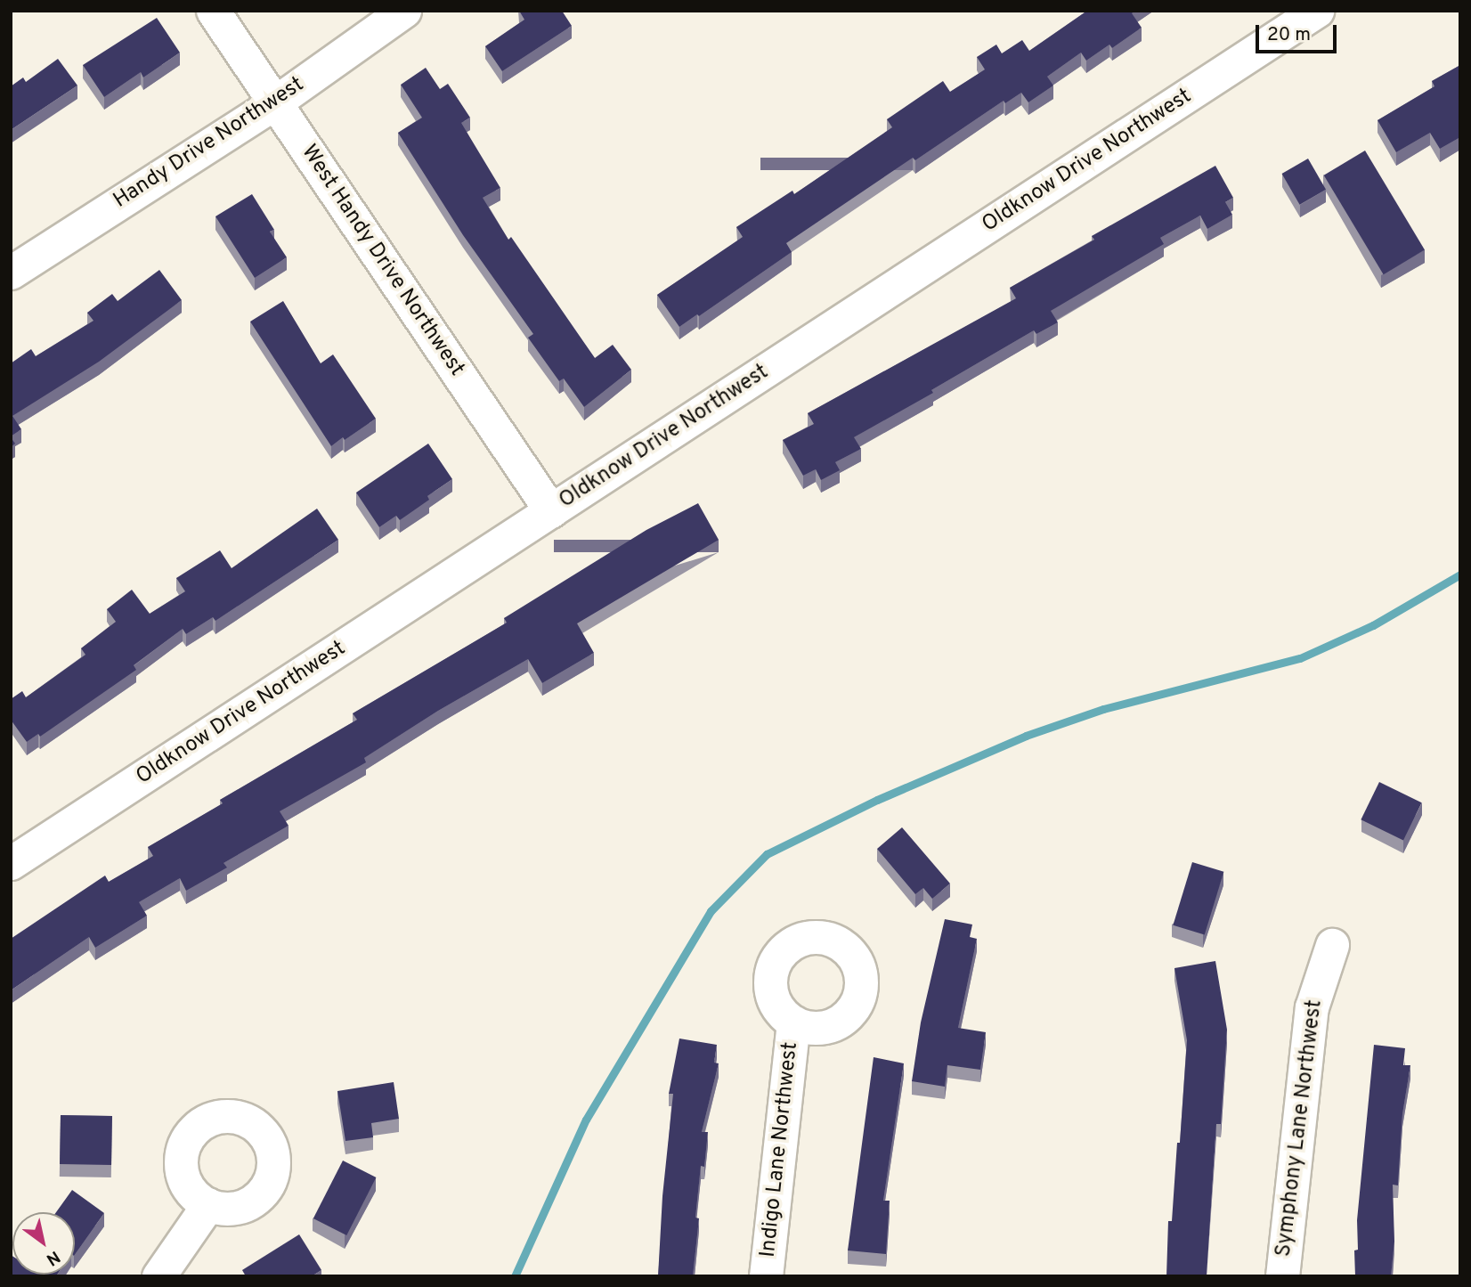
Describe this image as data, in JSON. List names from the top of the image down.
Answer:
{
  "streets": {
    "street": [
      "Handy Drive Northwest",
      "Oldknow Drive Northwest",
      "West Handy Drive Northwest",
      "Symphony Lane Northwest",
      "Indigo Lane Northwest"
    ]
  },
  "crossings": [
    ["Handy Drive Northwest", "West Handy Drive Northwest"],
    ["Oldknow Drive Northwest", "West Handy Drive Northwest"]
  ],
  "scale_bar": "20 m",
  "north": "bottom right"
}
